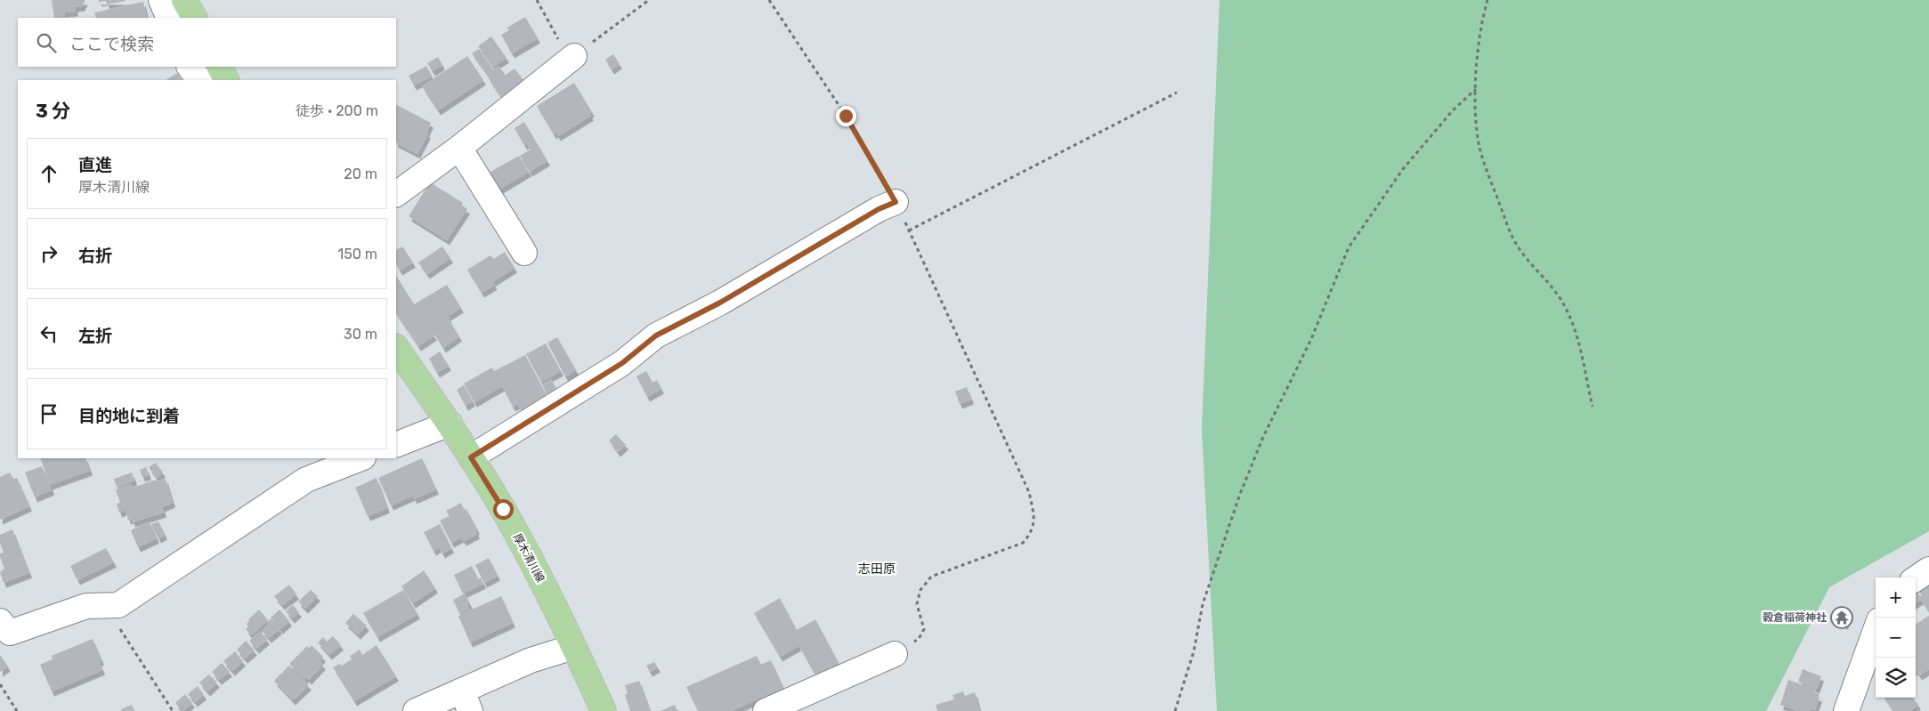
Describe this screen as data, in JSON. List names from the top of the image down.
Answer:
{
  "streets": {
    "main road": ["厚木清川線"]
  },
  "districts": ["志田原"],
  "places": {
    "temple": ["穀倉稲荷神社"]
  },
  "page": {
    "search": "ここで検索",
    "heading": ["3 分", "徒歩 · 200 m"],
    "list": [
      ["直進", "厚木清川線", "20 m"],
      ["右折", "150 m"],
      ["左折", "30 m"],
      "目的地に到着"
    ],
    "map_buttons": ["+", "−"]
  }
}
